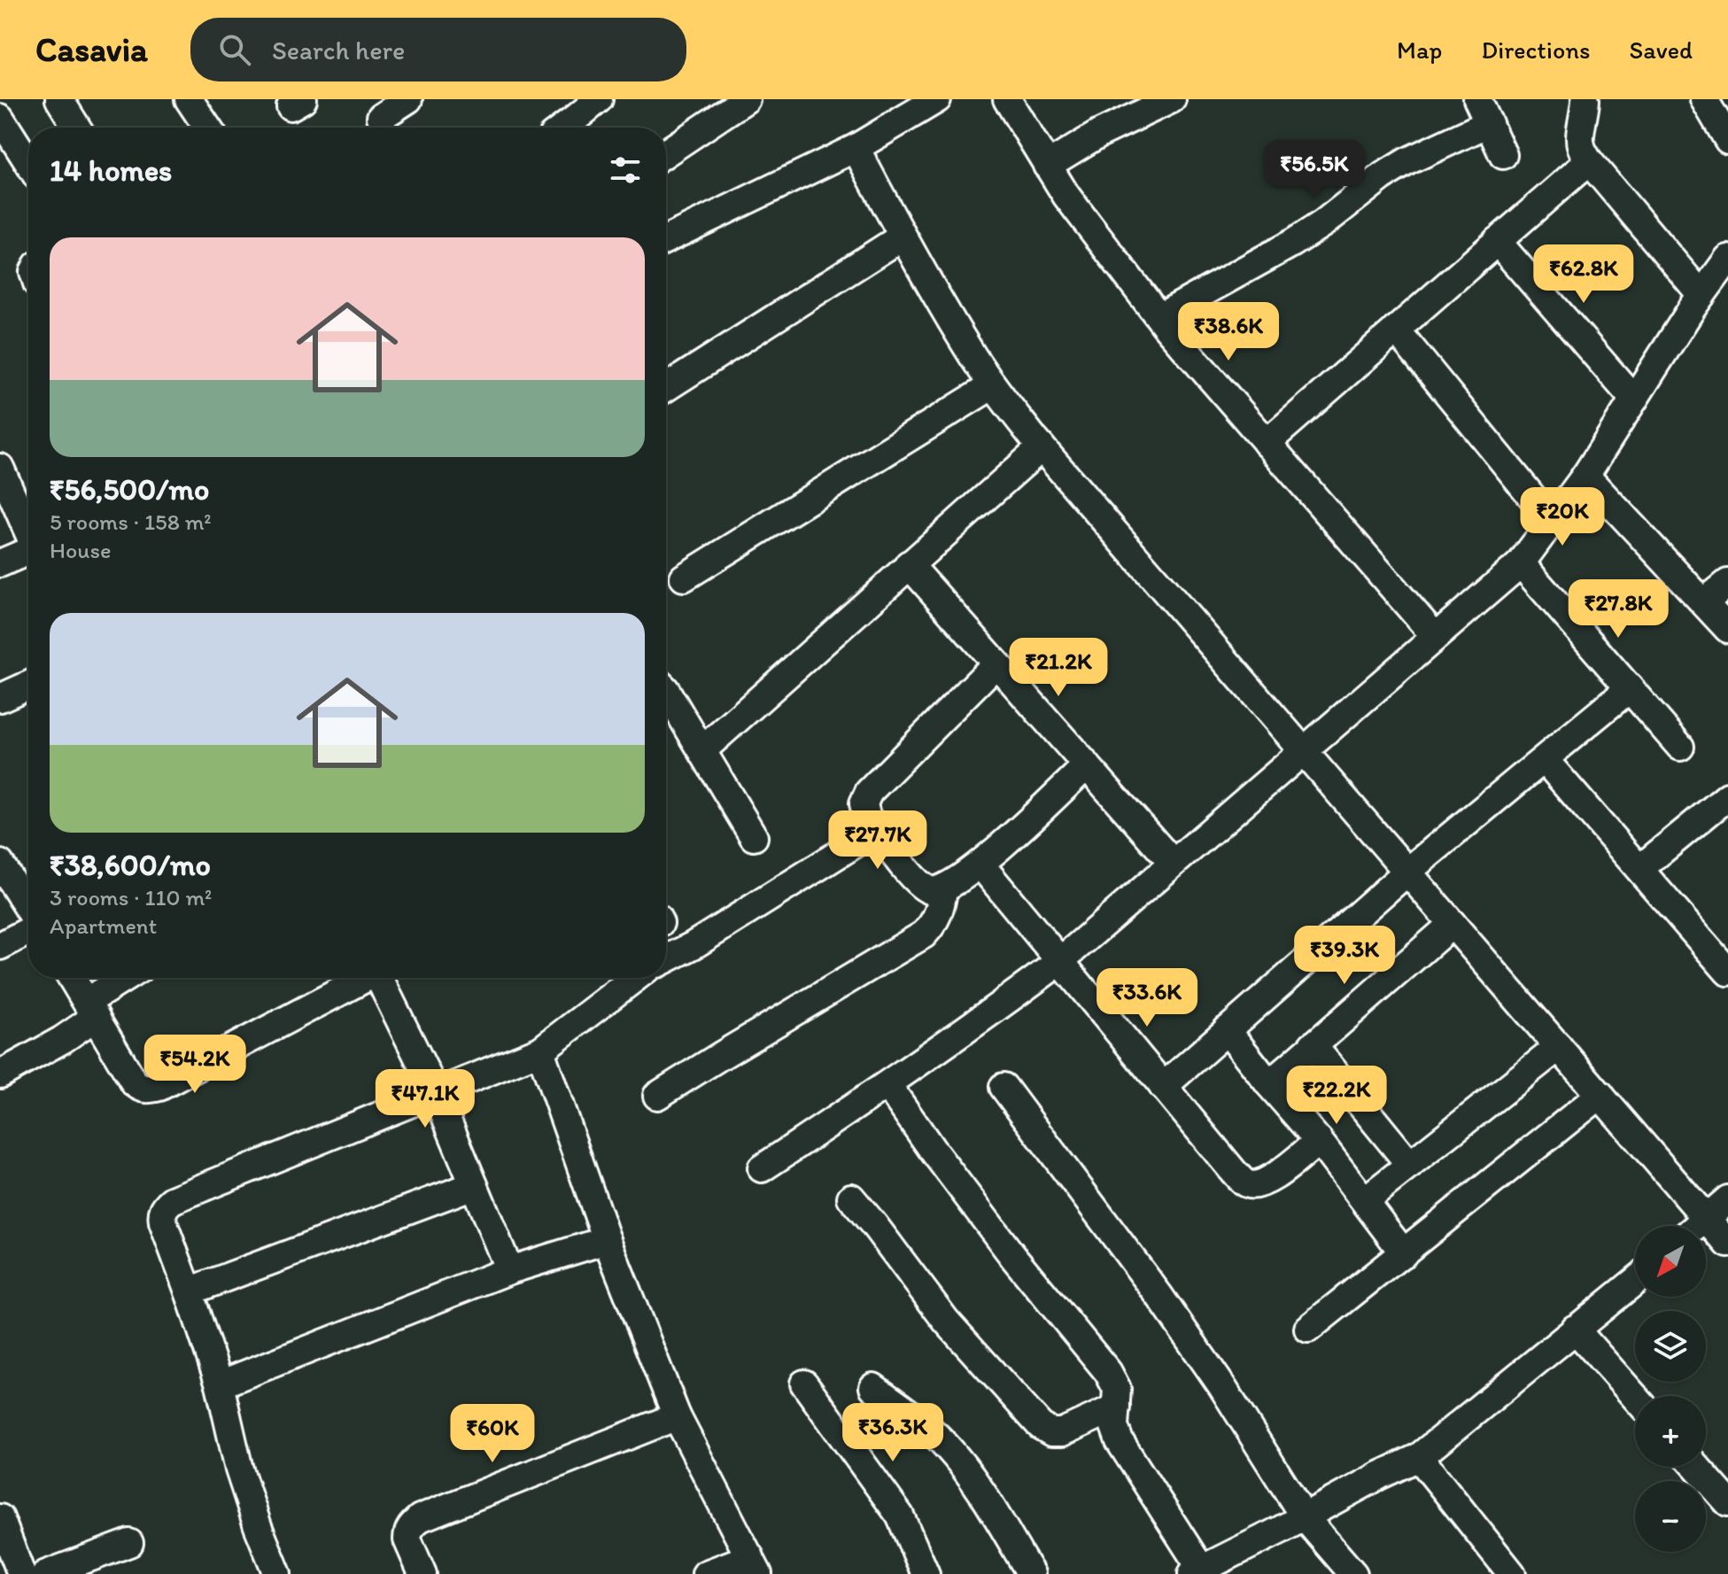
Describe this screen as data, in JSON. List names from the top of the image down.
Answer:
{
  "north": "bottom left",
  "page": {
    "header": "Casavia",
    "search": "Search here",
    "nav": ["Map", "Directions", "Saved"],
    "heading": "14 homes",
    "price": [
      "₹56.5K",
      "₹62.8K",
      "₹38.6K",
      "₹20K",
      "₹27.8K",
      "₹21.2K",
      "₹27.7K",
      "₹39.3K",
      "₹33.6K",
      "₹54.2K",
      "₹22.2K",
      "₹47.1K",
      "₹36.3K",
      "₹60K"
    ],
    "list": [
      {
        "name": "₹56,500/mo",
        "note": "5 rooms · 158 m² · House"
      },
      {
        "name": "₹38,600/mo",
        "note": "3 rooms · 110 m² · Apartment"
      }
    ],
    "map_buttons": ["+", "−"]
  }
}
